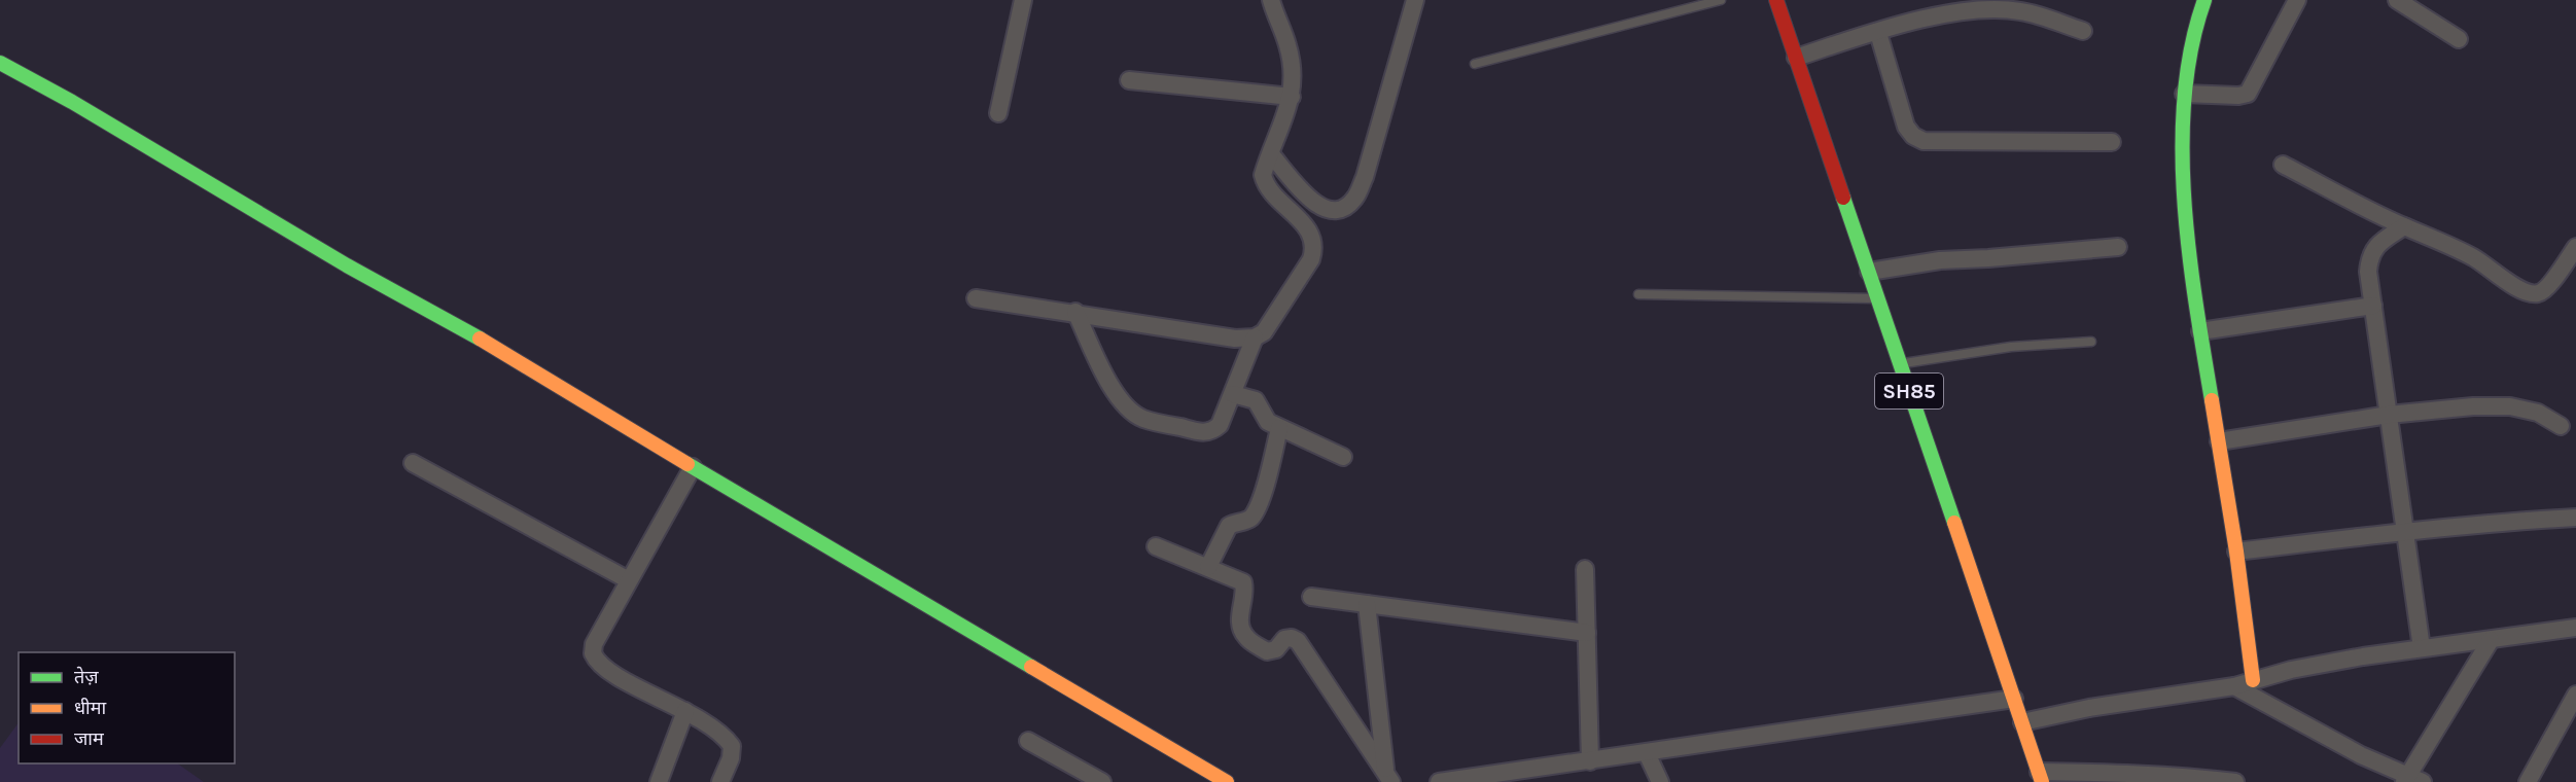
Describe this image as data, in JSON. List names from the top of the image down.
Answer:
{
  "streets": {
    "street": ["SH85"]
  },
  "legend": ["तेज़", "धीमा", "जाम"]
}
